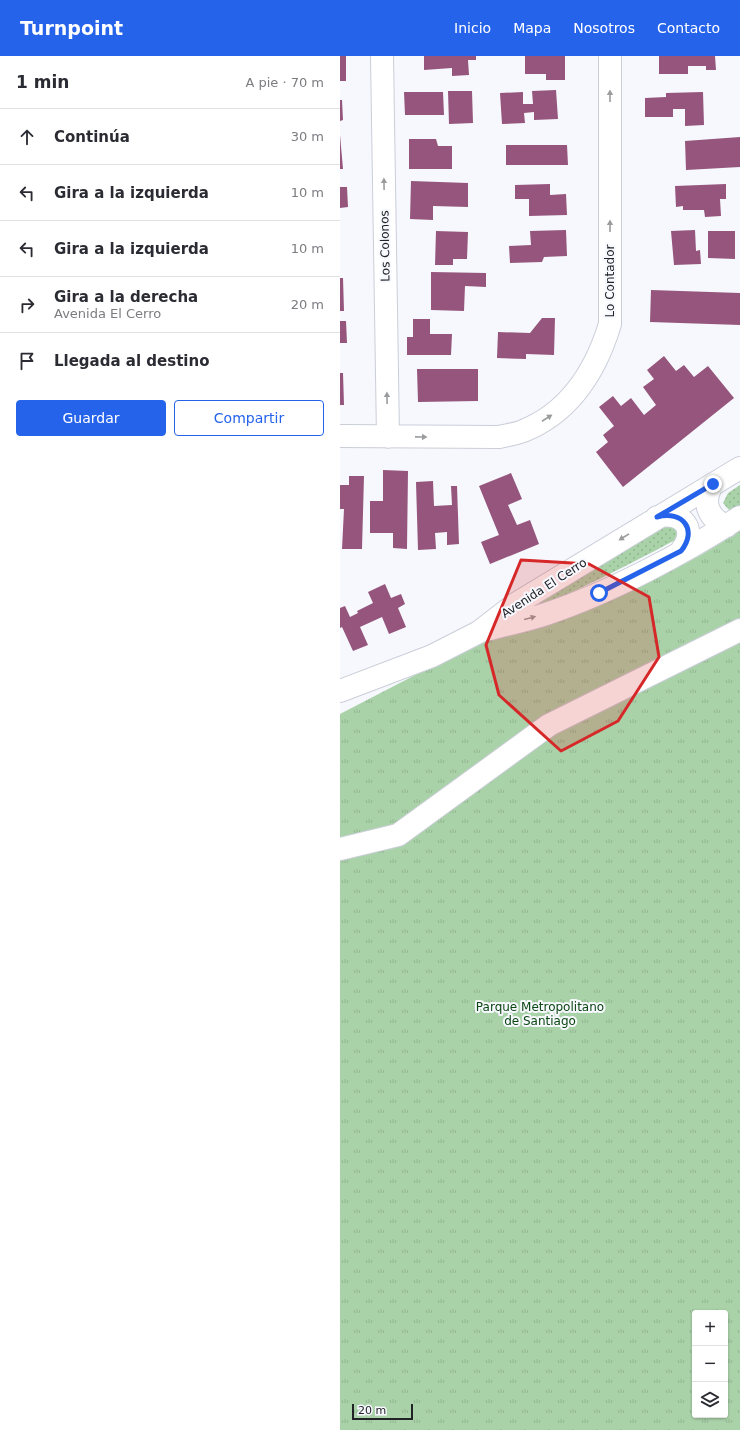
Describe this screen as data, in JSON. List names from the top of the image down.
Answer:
{
  "streets": {
    "street": ["Los Colonos", "Lo Contador", "Avenida El Cerro"]
  },
  "crossings": [
    ["Los Colonos", "Lo Contador"]
  ],
  "one_way": ["Los Colonos", "Lo Contador"],
  "parks": ["Parque Metropolitano de Santiago"],
  "scale_bar": "20 m",
  "page": {
    "header": "Turnpoint",
    "nav": [
      "Inicio",
      "Mapa",
      "Nosotros",
      "Contacto"
    ],
    "heading": ["1 min", "A pie · 70 m"],
    "list": [
      ["Continúa", "30 m"],
      ["Gira a la izquierda", "10 m"],
      ["Gira a la izquierda", "10 m"],
      ["Gira a la derecha", "Avenida El Cerro", "20 m"],
      "Llegada al destino"
    ],
    "buttons": ["Guardar", "Compartir"],
    "map_buttons": ["+", "−"],
    "scale": "20 m"
  }
}
